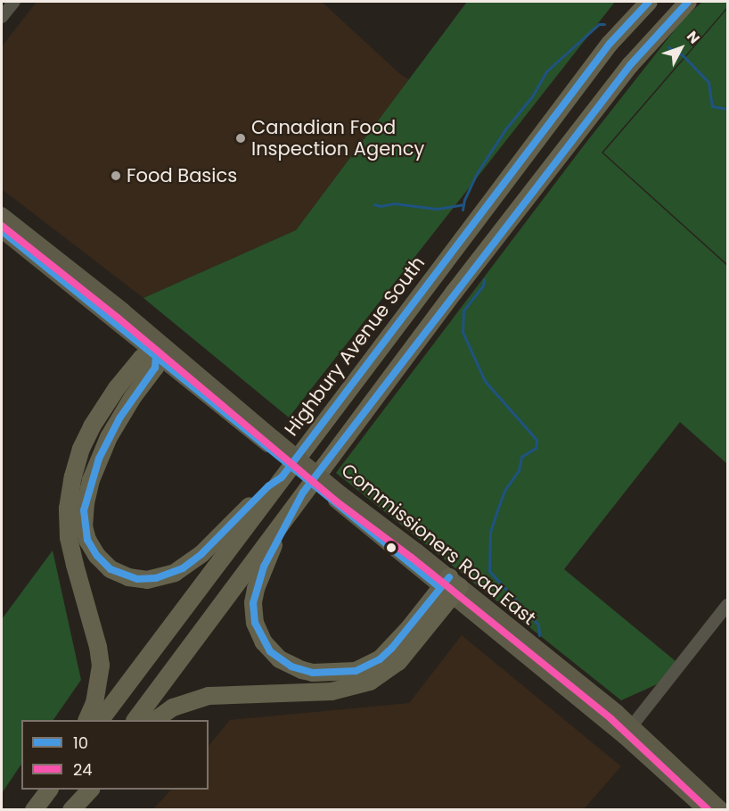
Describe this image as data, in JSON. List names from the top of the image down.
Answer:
{
  "streets": {
    "highway": ["Highbury Avenue South"],
    "main road": ["Commissioners Road East"]
  },
  "places": ["Canadian Food Inspection Agency", "Food Basics"],
  "lines": ["transit line 10", "transit line 24"],
  "legend": ["10", "24"],
  "north": "top right"
}
